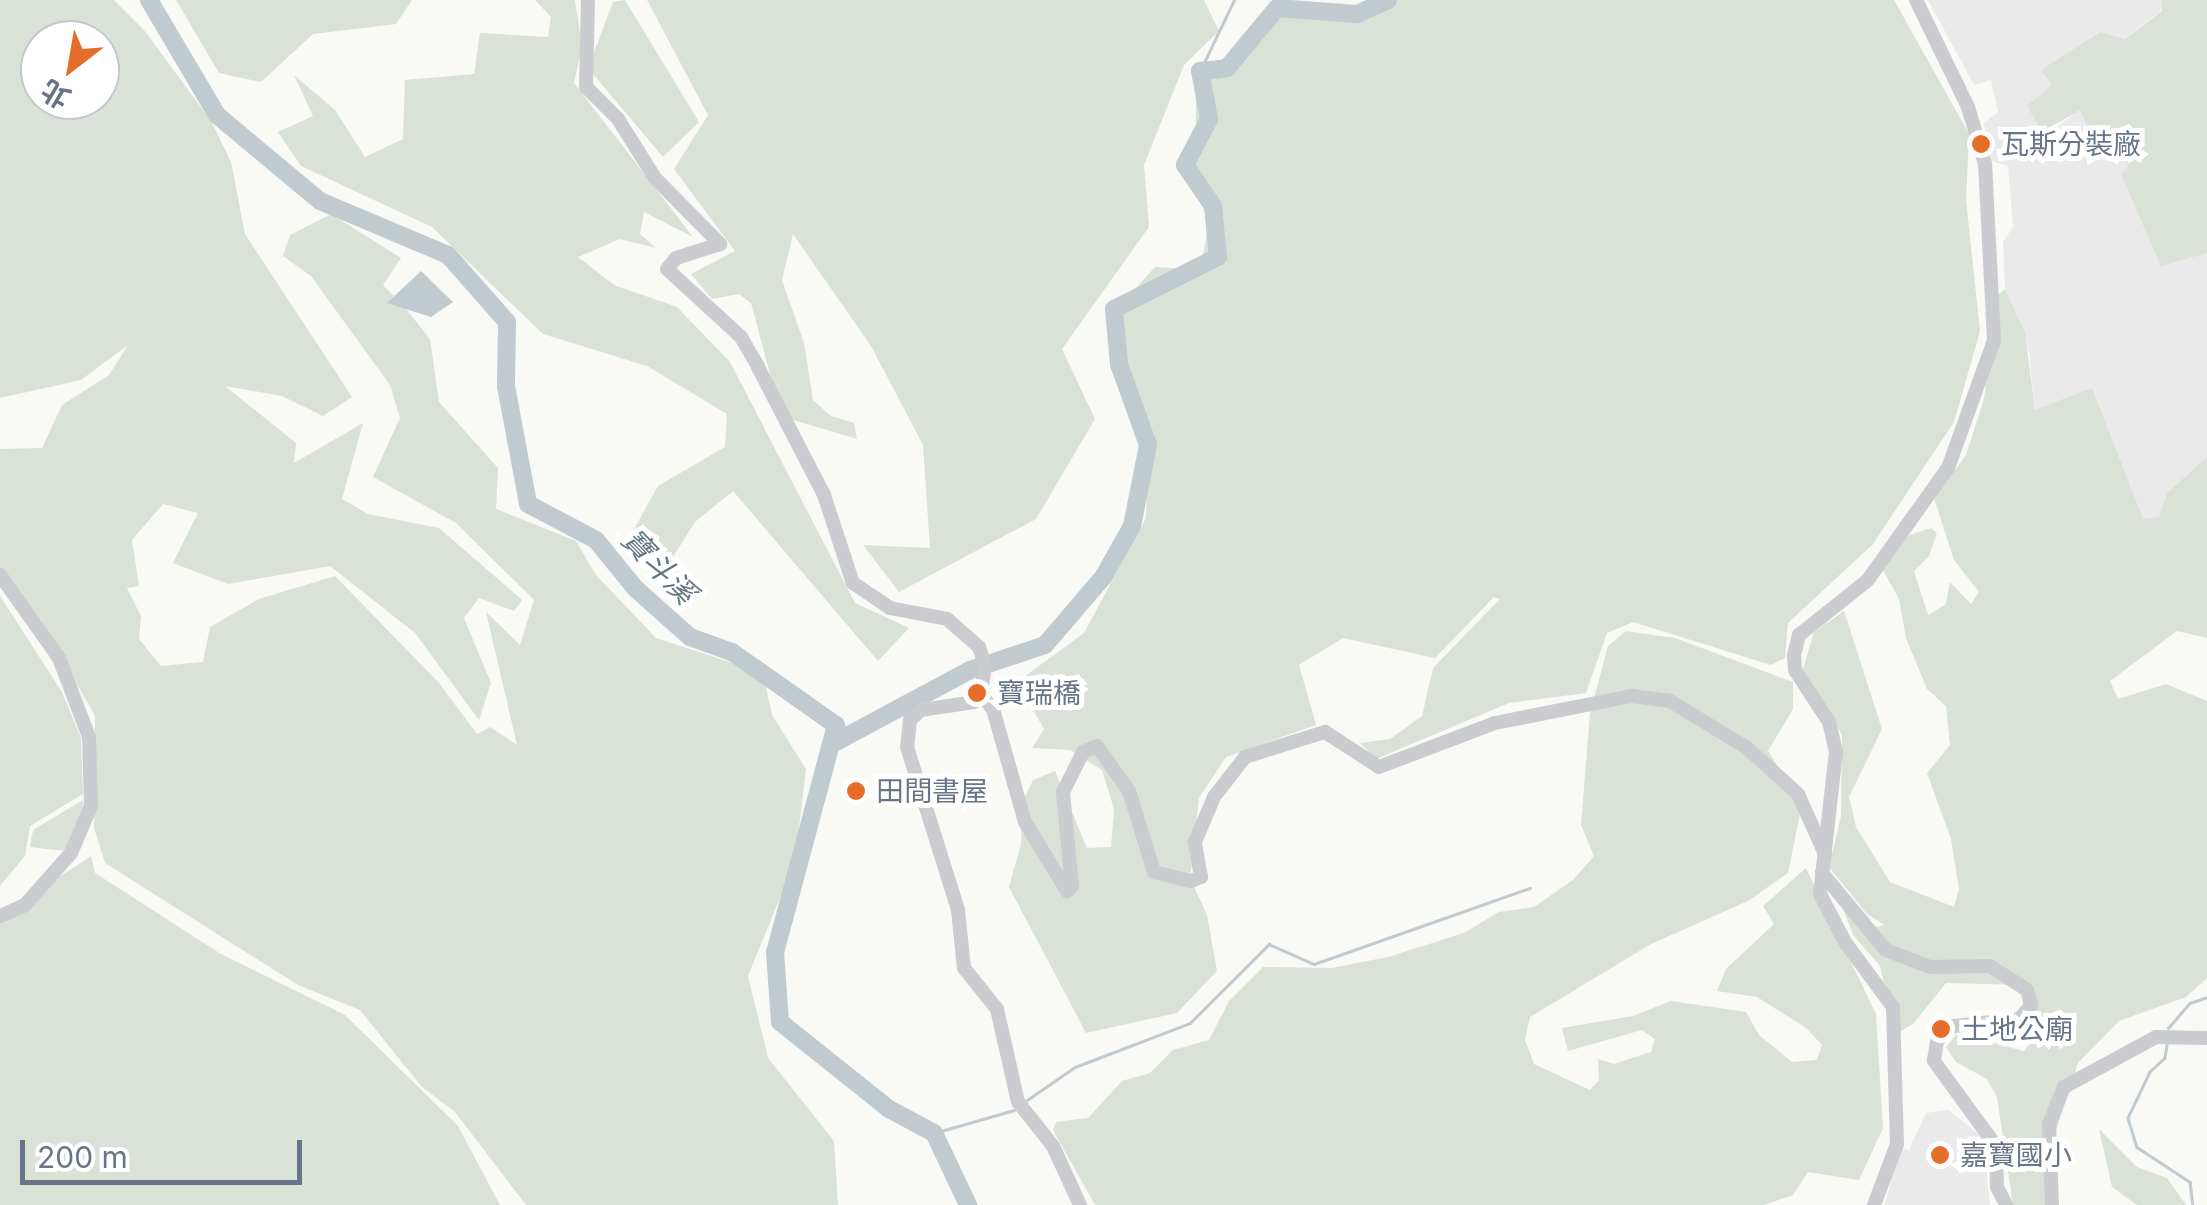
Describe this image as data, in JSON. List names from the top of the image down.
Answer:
{
  "water": ["寶斗溪"],
  "places": [
    "瓦斯分裝廠",
    "寶瑞橋",
    "田間書屋",
    "土地公廟",
    "嘉寶國小"
  ],
  "scale_bar": "200 m",
  "north": "bottom left"
}
